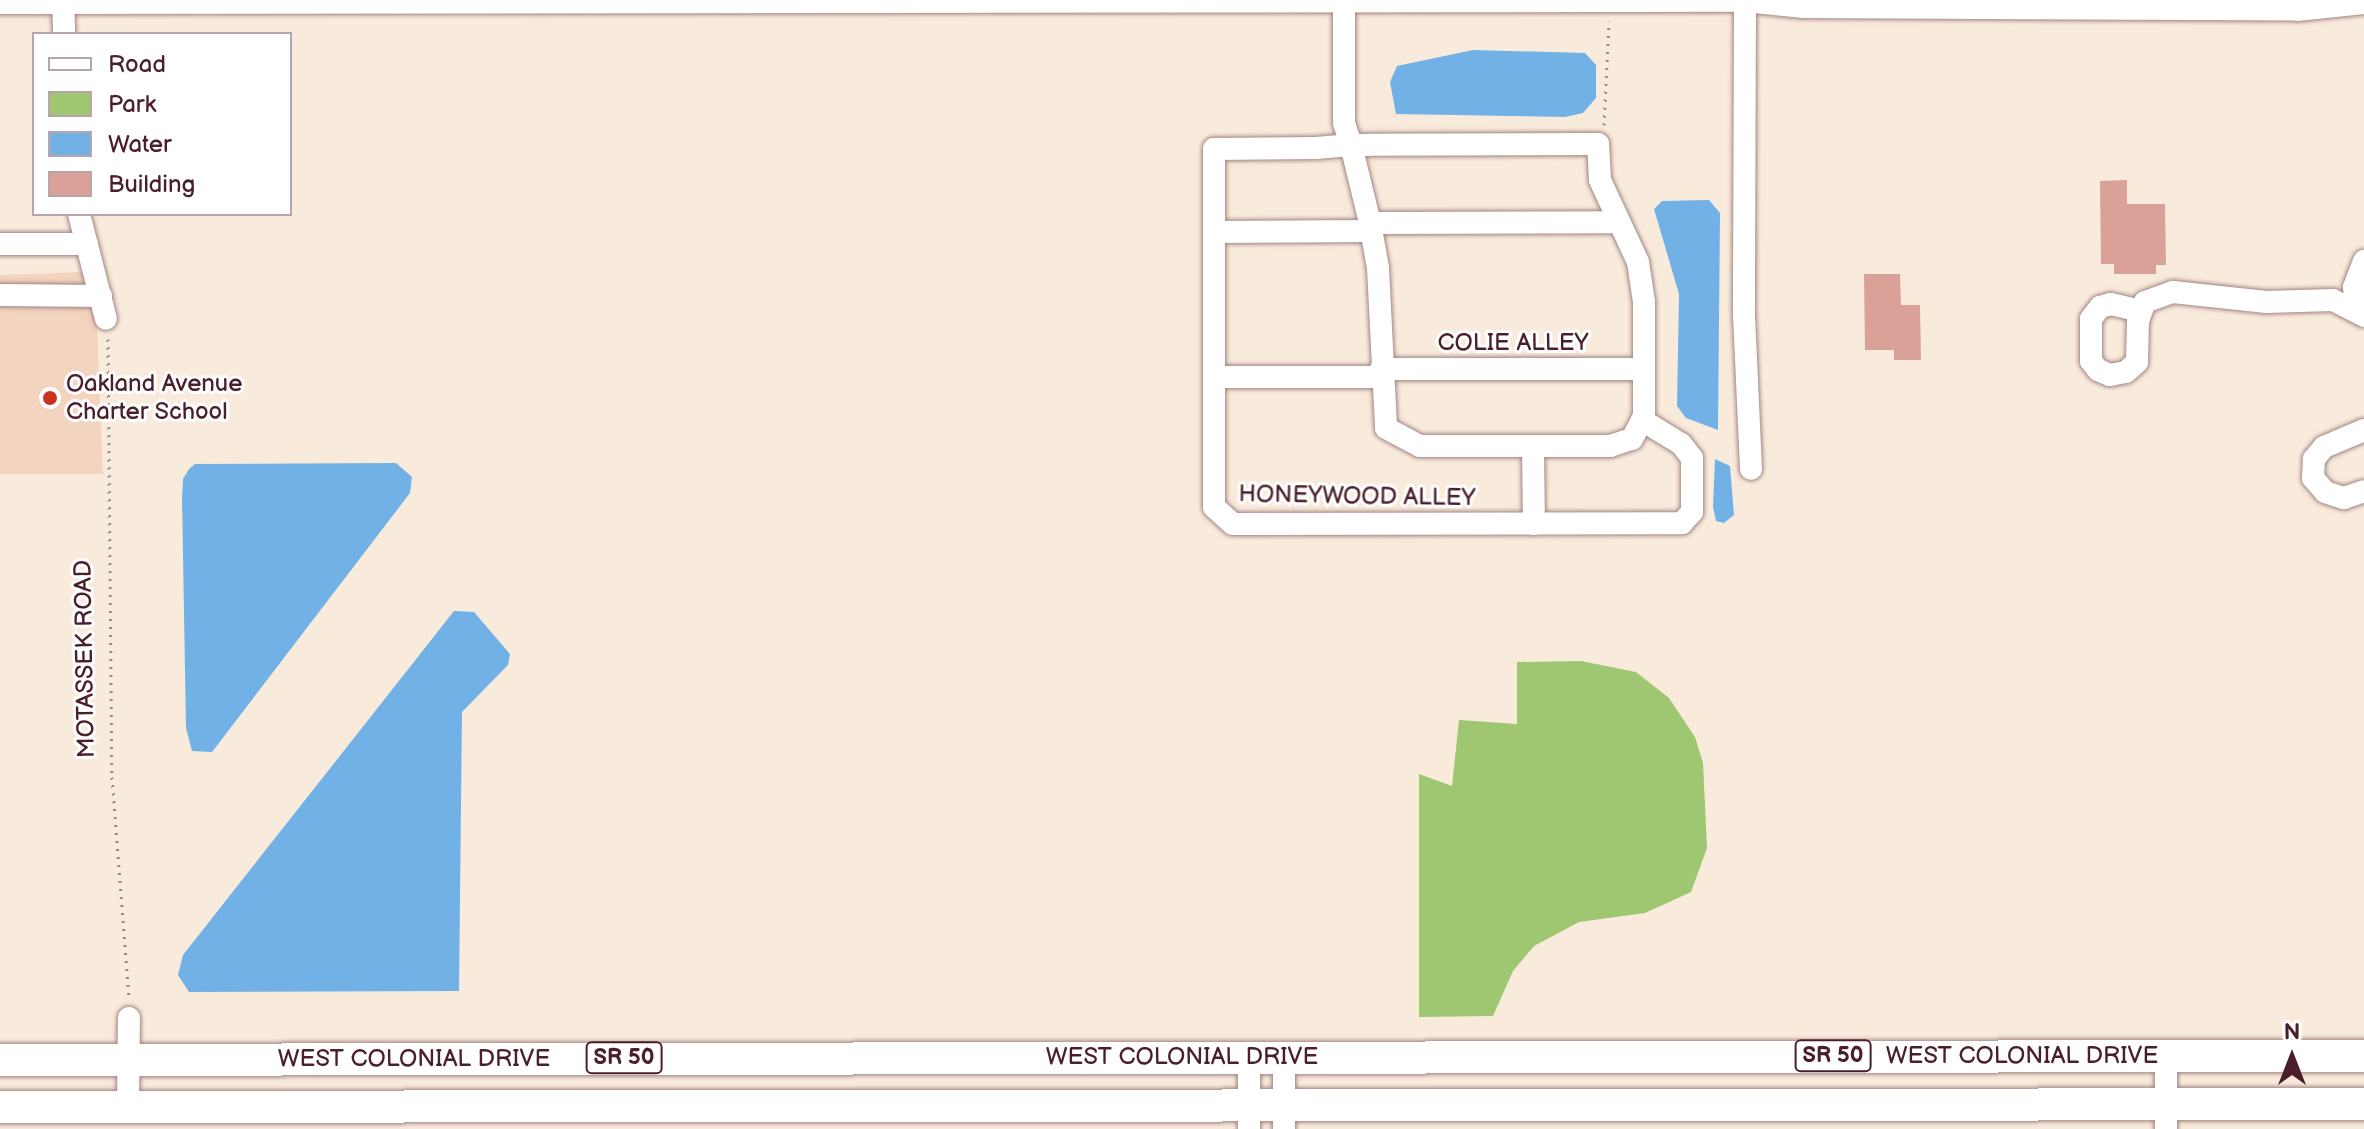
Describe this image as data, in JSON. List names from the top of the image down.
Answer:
{
  "streets": {
    "highway": ["SR 50", "WEST COLONIAL DRIVE"],
    "street": ["COLIE ALLEY", "HONEYWOOD ALLEY"],
    "path": ["MOTASSEK ROAD"]
  },
  "crossings": [
    ["COLIE ALLEY", "HONEYWOOD ALLEY"]
  ],
  "places": ["Oakland Avenue Charter School"],
  "legend": [
    "Road",
    "Park",
    "Water",
    "Building"
  ],
  "north": "top"
}
